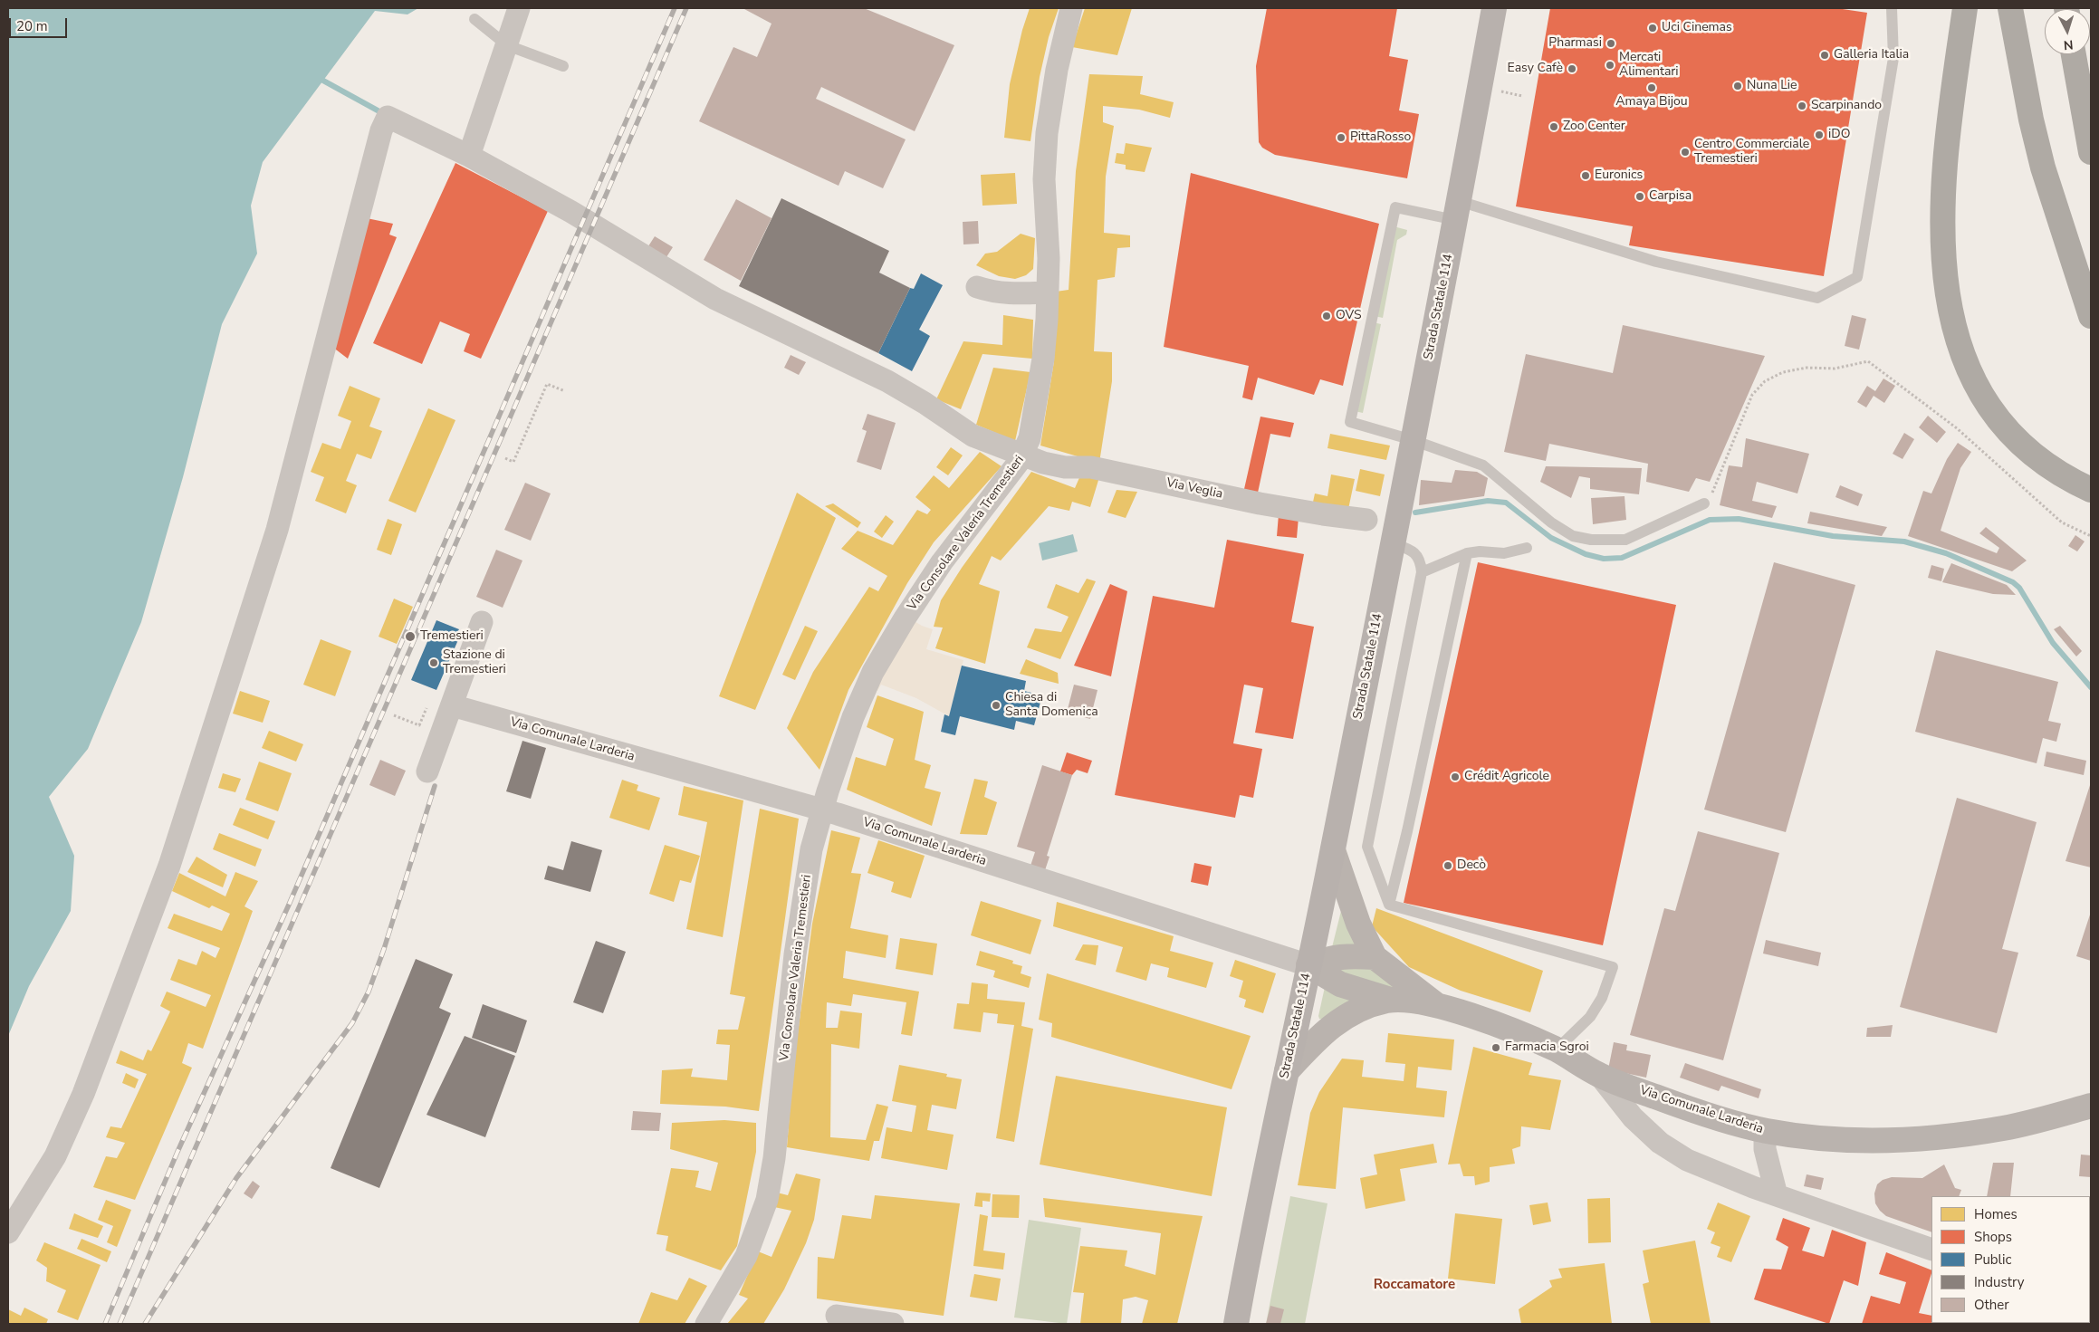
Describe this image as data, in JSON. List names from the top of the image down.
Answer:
{
  "streets": {
    "main road": ["Strada Statale 114"],
    "street": ["Via Veglia", "Via Consolare Valeria Tremestieri", "Via Comunale Larderia"]
  },
  "crossings": [
    ["Strada Statale 114", "Via Comunale Larderia"],
    ["Via Veglia", "Via Consolare Valeria Tremestieri"],
    ["Via Consolare Valeria Tremestieri", "Via Comunale Larderia"]
  ],
  "districts": ["Roccamatore"],
  "places": [
    "Uci Cinemas",
    "Pharmasi",
    "Galleria Italia",
    "Mercati Alimentari",
    "Easy Cafè",
    "Nuna Lie",
    "Amaya Bijou",
    "Scarpinando",
    "Zoo Center",
    "iDO",
    "PittaRosso",
    "Centro Commerciale Tremestieri",
    "Euronics",
    "Carpisa",
    "OVS",
    "Tremestieri",
    "Stazione di Tremestieri",
    "Chiesa di Santa Domenica",
    "Crédit Agricole",
    "Decò",
    "Farmacia Sgroi"
  ],
  "legend": [
    "Homes",
    "Shops",
    "Public",
    "Industry",
    "Other"
  ],
  "scale_bar": "20 m",
  "north": "bottom"
}
